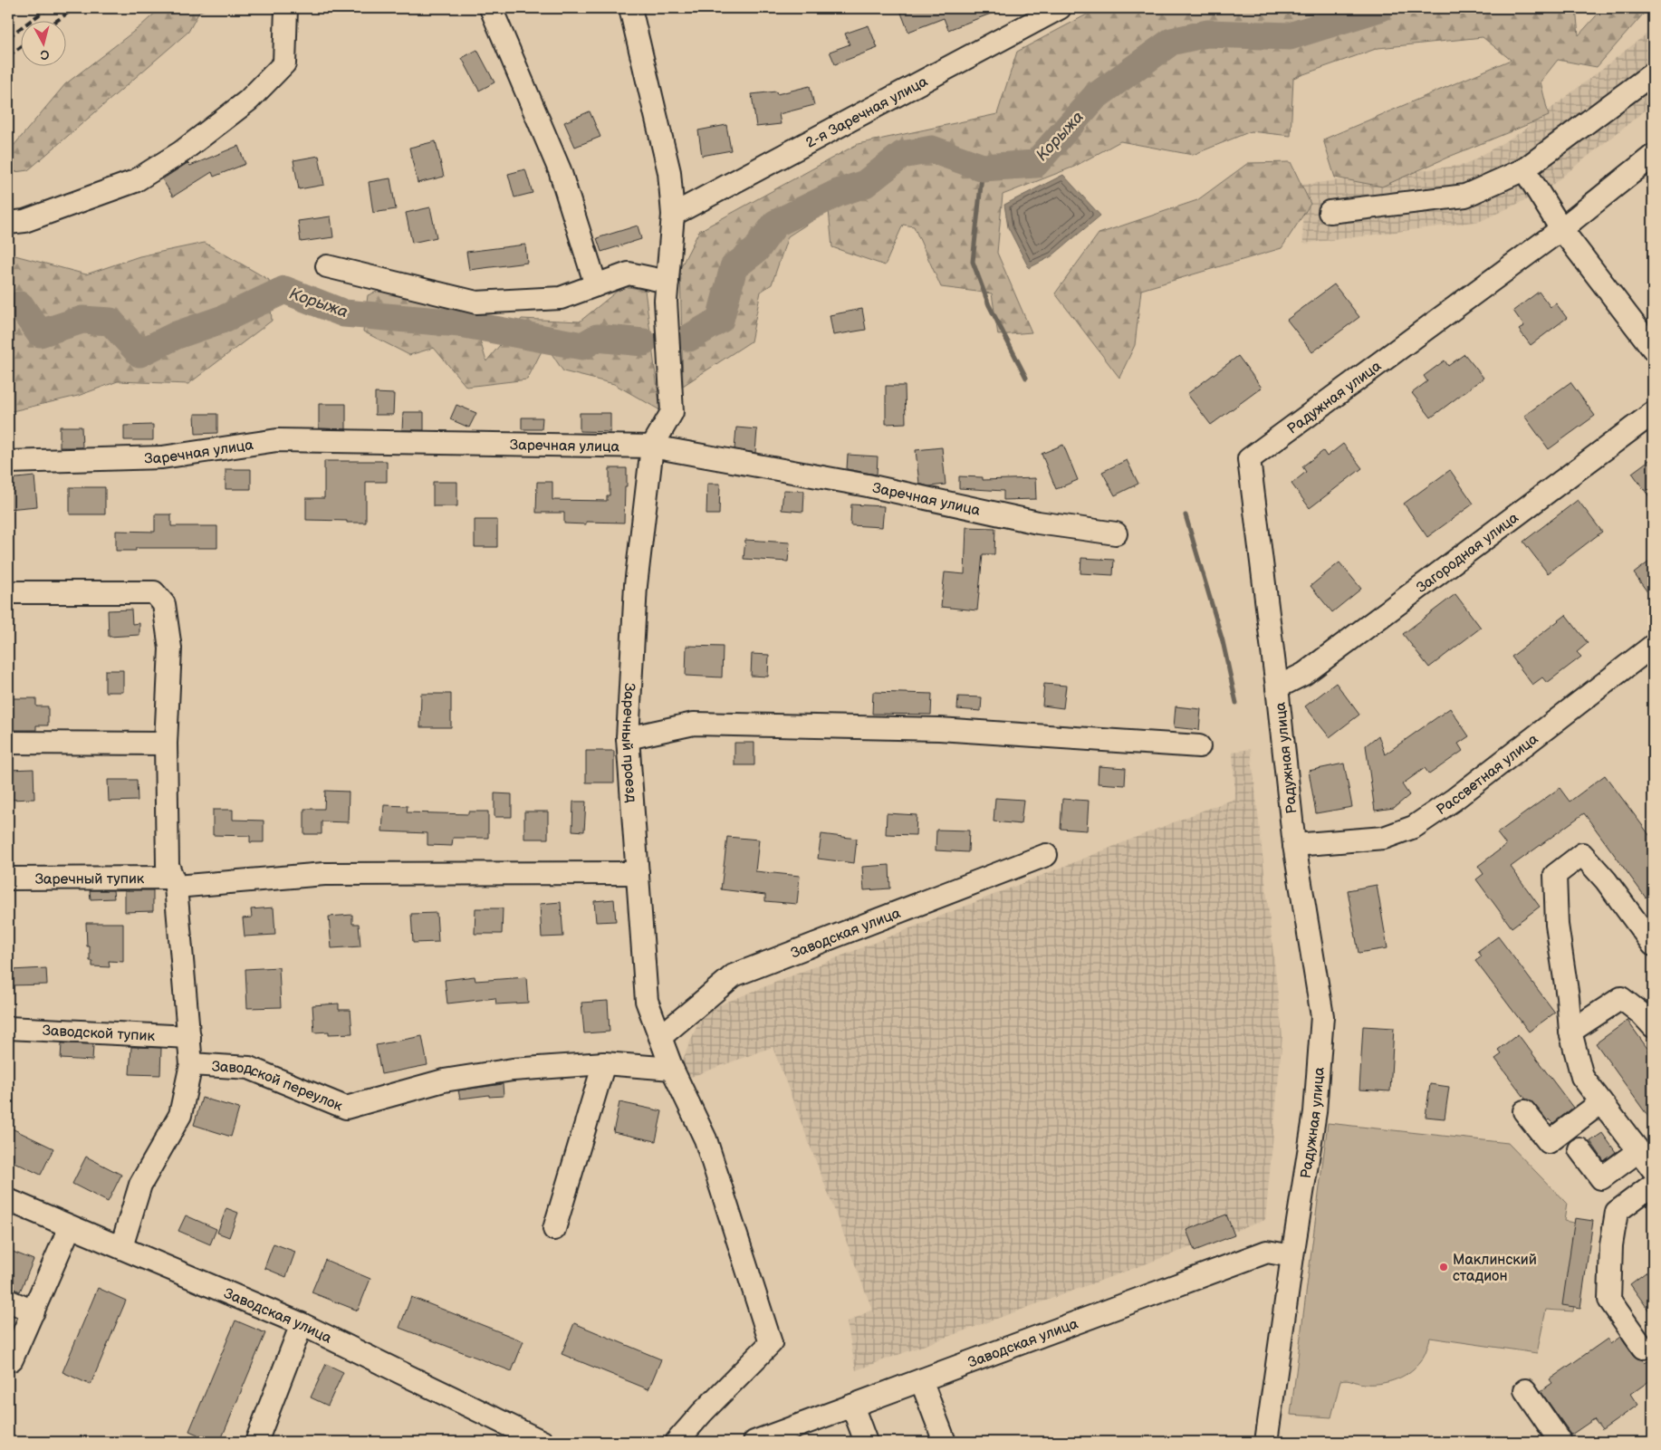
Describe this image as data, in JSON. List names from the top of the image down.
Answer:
{
  "streets": {
    "street": [
      "2-я Заречная улица",
      "Радужная улица",
      "Заречная улица",
      "Загородная улица",
      "Заречный проезд",
      "Рассветная улица",
      "Заречный тупик",
      "Заводская улица",
      "Заводской тупик",
      "Заводской переулок"
    ]
  },
  "crossings": [
    ["Радужная улица", "Загородная улица"],
    ["Радужная улица", "Рассветная улица"],
    ["Радужная улица", "Заводская улица"],
    ["Заречная улица", "Заречный проезд"],
    ["Заречный проезд", "Заречный тупик"],
    ["Заречный проезд", "Заводская улица"],
    ["Заречный проезд", "Заводской переулок"],
    ["Заречный тупик", "Заводской переулок"],
    ["Заводской тупик", "Заводской переулок"]
  ],
  "water": ["Корыжа"],
  "places": ["Маклинский стадион"],
  "north": "bottom"
}
